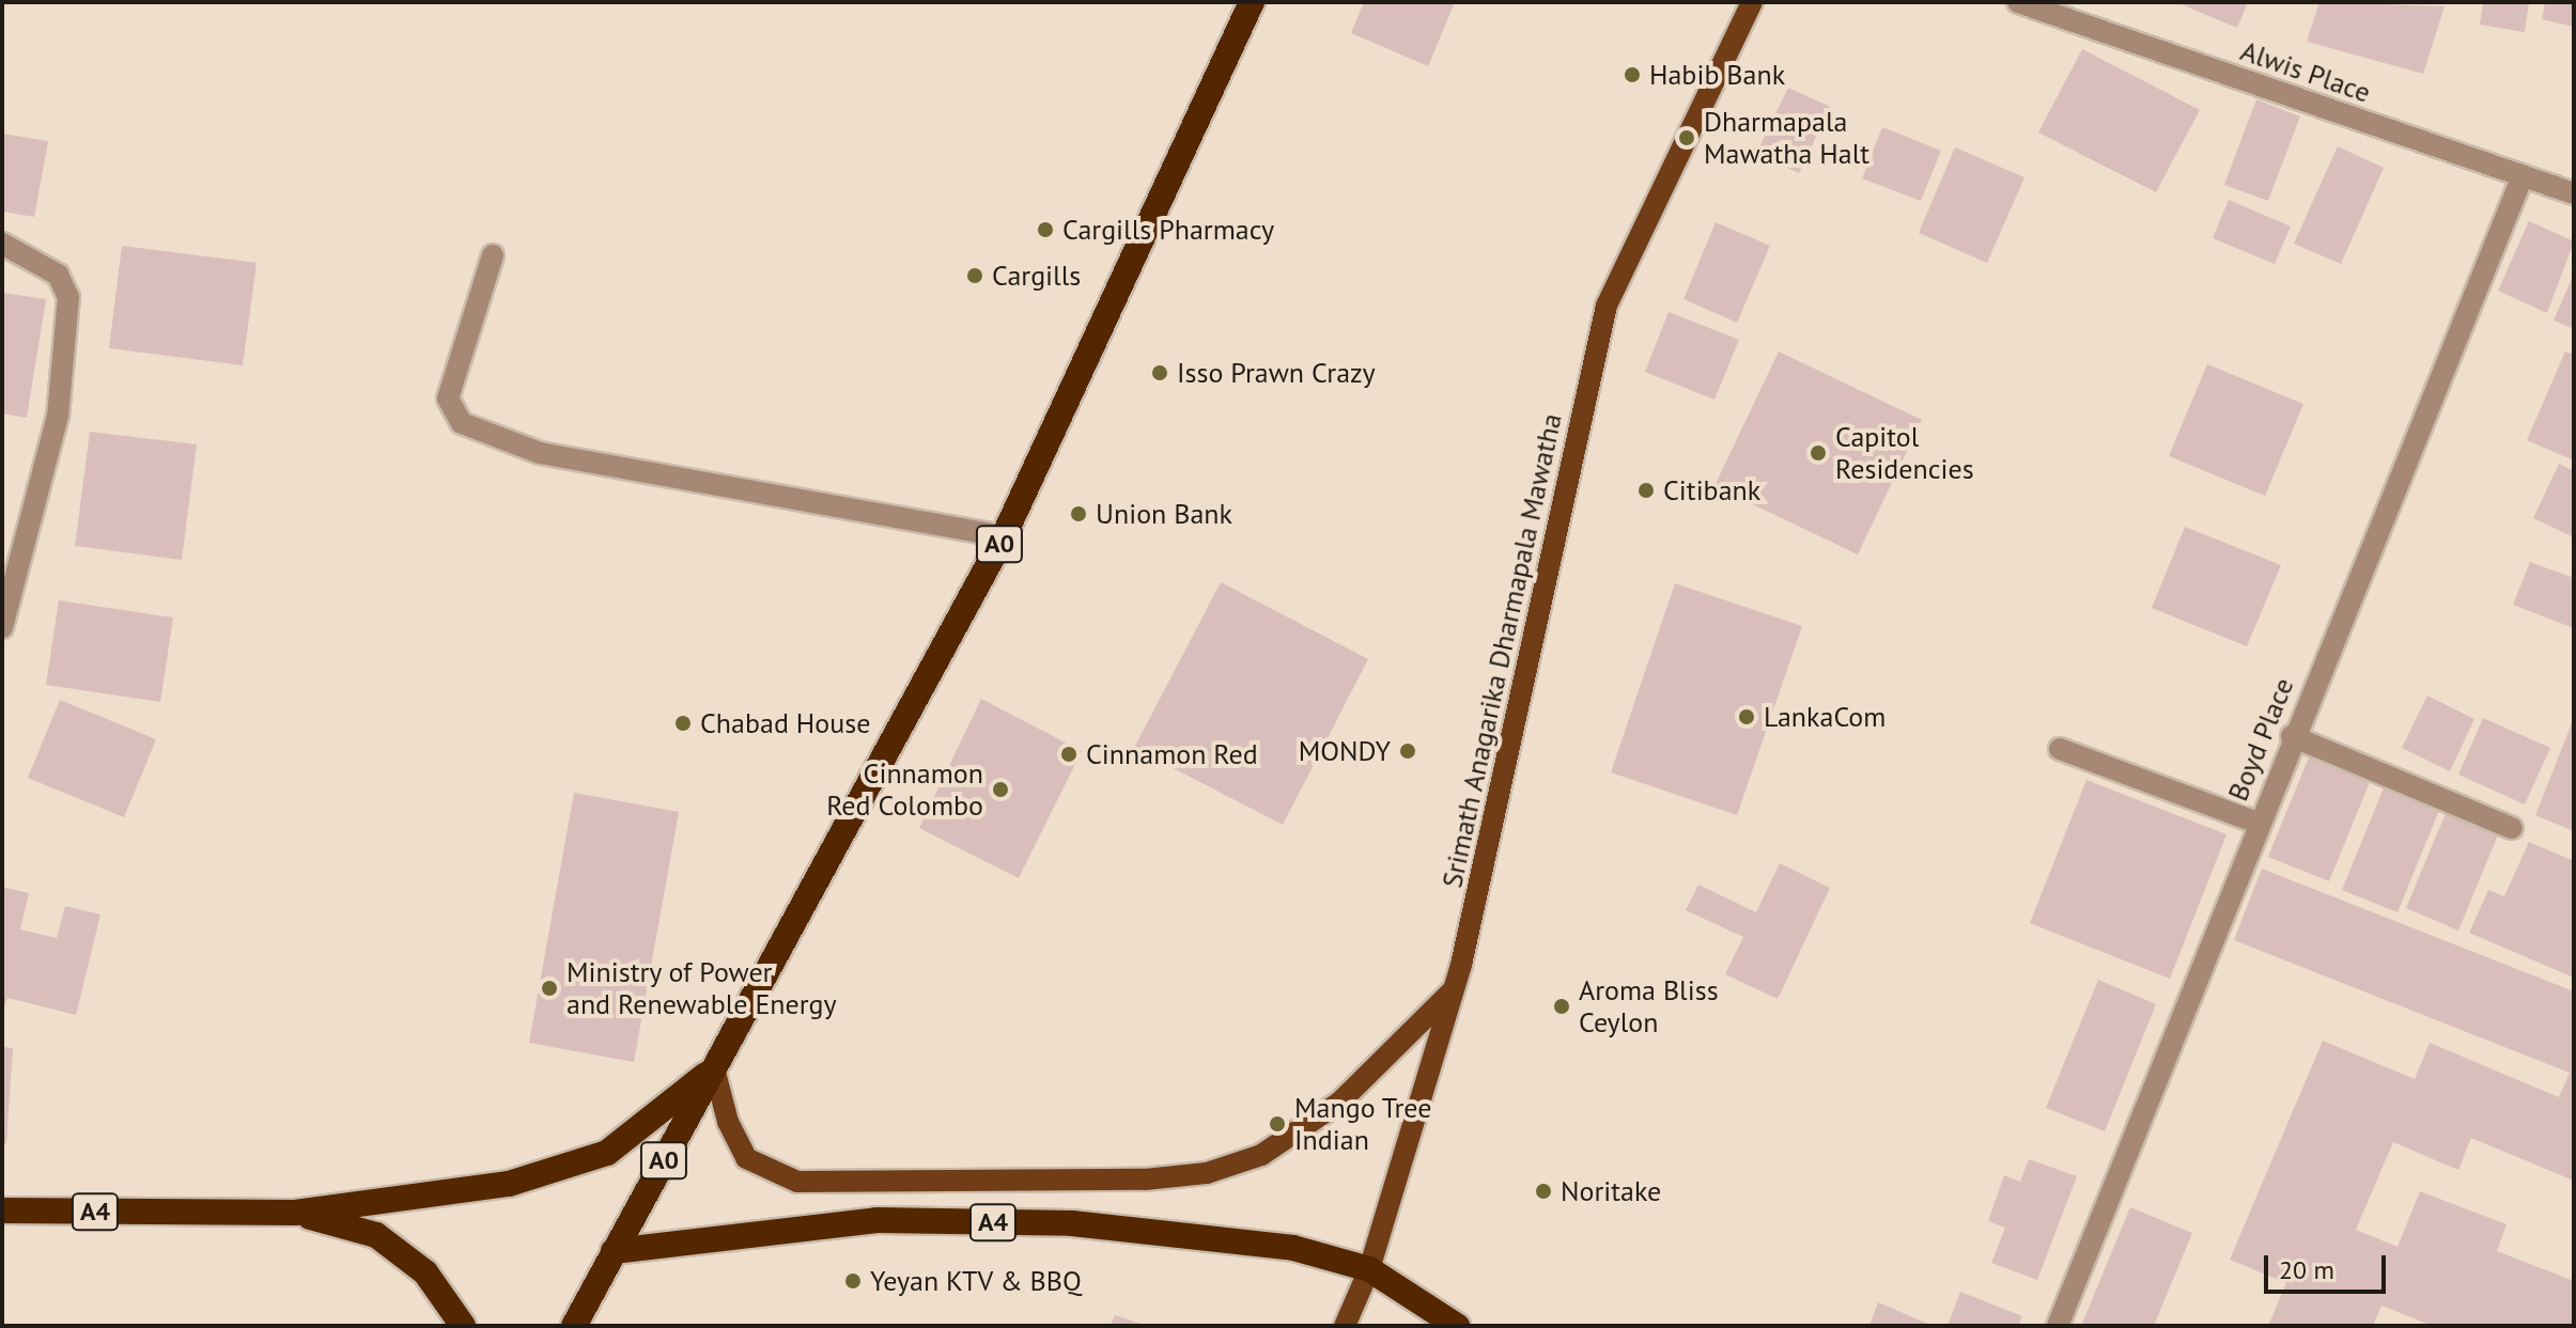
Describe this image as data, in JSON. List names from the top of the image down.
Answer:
{
  "streets": {
    "highway": ["A0", "A4"],
    "main road": ["Srimath Anagarika Dharmapala Mawatha"],
    "street": ["Alwis Place", "Boyd Place"]
  },
  "crossings": [
    ["Alwis Place", "Boyd Place"],
    ["A0", "A4"],
    ["Srimath Anagarika Dharmapala Mawatha", "A4"]
  ],
  "places": [
    "Habib Bank",
    "Dharmapala Mawatha Halt",
    "Cargills Pharmacy",
    "Cargills",
    "Isso Prawn Crazy",
    "Capitol Residencies",
    "Citibank",
    "Union Bank",
    "LankaCom",
    "Chabad House",
    "MONDY",
    "Cinnamon Red",
    "Cinnamon Red Colombo",
    "Ministry of Power and Renewable Energy",
    "Aroma Bliss Ceylon",
    "Mango Tree Indian",
    "Noritake",
    "Yeyan KTV & BBQ"
  ],
  "scale_bar": "20 m"
}
